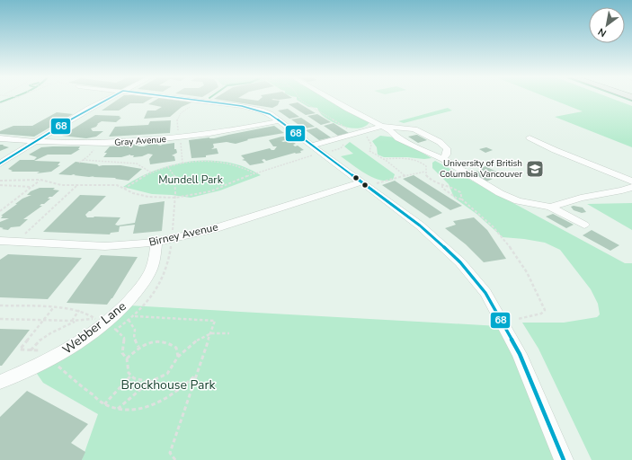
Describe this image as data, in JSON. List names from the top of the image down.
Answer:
{
  "streets": {
    "street": ["Gray Avenue", "Birney Avenue", "Webber Lane"]
  },
  "crossings": [
    ["Birney Avenue", "Webber Lane"]
  ],
  "parks": ["Mundell Park", "Brockhouse Park"],
  "places": {
    "school or university": ["University of British Columbia Vancouver"]
  },
  "lines": ["transit line 68"],
  "north": "bottom left"
}
